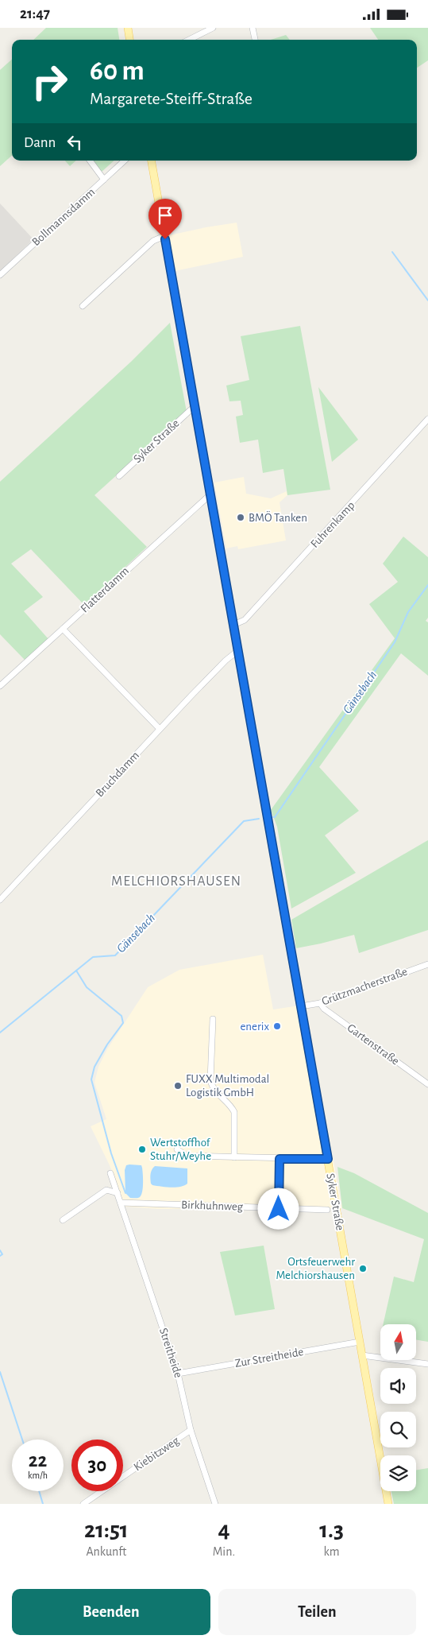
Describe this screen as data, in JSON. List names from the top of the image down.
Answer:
{
  "streets": {
    "main road": ["Syker Straße"],
    "street": [
      "Bollmannsdamm",
      "Fuhrenkamp",
      "Flatterdamm",
      "Bruchdamm",
      "Grützmacherstraße",
      "Gartenstraße",
      "Birkhuhnweg",
      "Streitheide",
      "Zur Streitheide",
      "Kiebitzweg"
    ]
  },
  "crossings": [
    ["Syker Straße", "Fuhrenkamp"],
    ["Syker Straße", "Flatterdamm"],
    ["Syker Straße", "Bruchdamm"],
    ["Syker Straße", "Grützmacherstraße"],
    ["Syker Straße", "Zur Streitheide"],
    ["Grützmacherstraße", "Gartenstraße"],
    ["Birkhuhnweg", "Streitheide"],
    ["Streitheide", "Zur Streitheide"],
    ["Streitheide", "Kiebitzweg"]
  ],
  "districts": ["MELCHIORSHAUSEN"],
  "water": ["Gänsebach"],
  "places": [
    "BMÖ Tanken",
    "enerix",
    "FUXX Multimodal Logistik GmbH",
    "Wertstoffhof Stuhr/Weyhe",
    "Ortsfeuerwehr Melchiorshausen"
  ],
  "north": "top",
  "page": {
    "status": "21:47",
    "turn": ["60 m", "Margarete-Steiff-Straße"],
    "then": "Dann",
    "speed": "22 km/h",
    "limit": "30",
    "eta": [
      "21:51",
      "Ankunft",
      "4",
      "Min.",
      "1.3",
      "km"
    ],
    "buttons": ["Beenden", "Teilen"]
  }
}
